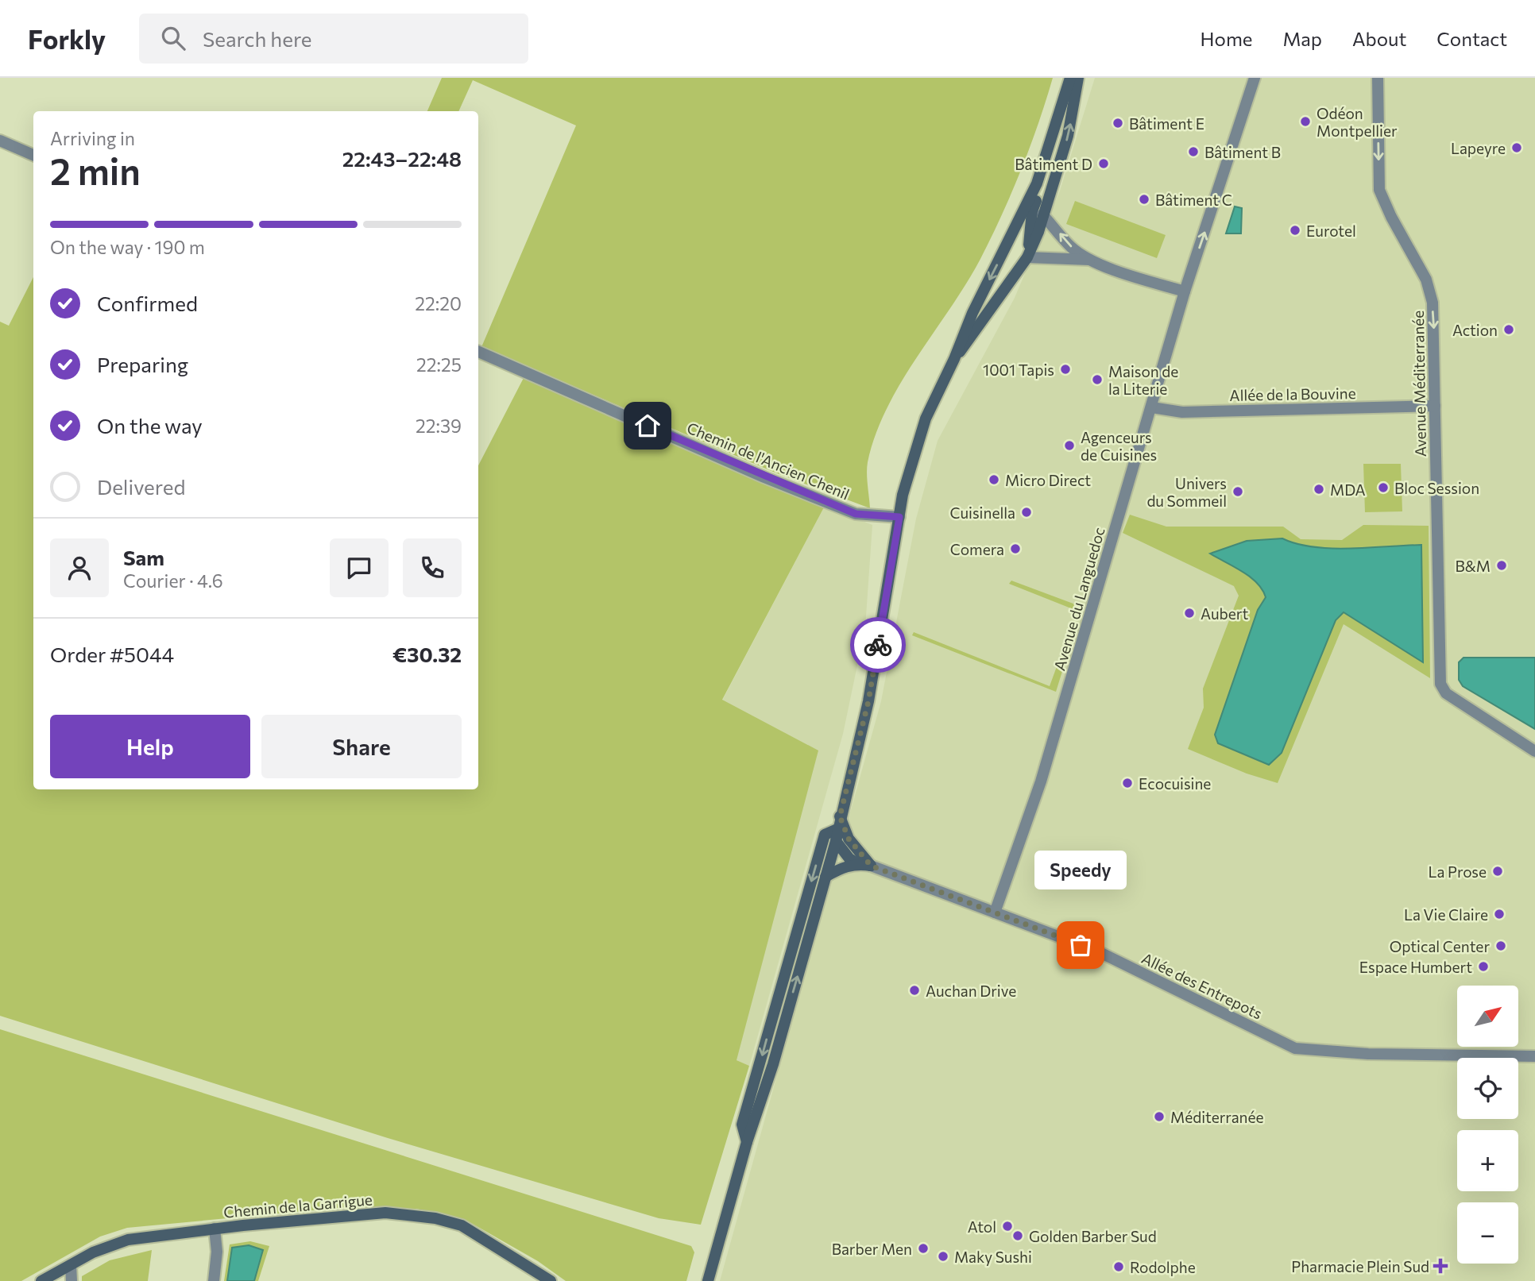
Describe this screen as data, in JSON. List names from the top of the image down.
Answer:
{
  "streets": {
    "street": [
      "Avenue Méditerranée",
      "Allée de la Bouvine",
      "Chemin de l'Ancien Chenil",
      "Avenue du Languedoc",
      "Allée des Entrepots",
      "Chemin de la Garrigue"
    ]
  },
  "crossings": [
    ["Avenue Méditerranée", "Allée de la Bouvine"],
    ["Allée de la Bouvine", "Avenue du Languedoc"],
    ["Avenue du Languedoc", "Allée des Entrepots"]
  ],
  "one_way": ["Avenue Méditerranée"],
  "places": {
    "other": [
      "Odéon Montpellier",
      "Bâtiment E",
      "Lapeyre",
      "Bâtiment B",
      "Bâtiment D",
      "Bâtiment C",
      "Eurotel",
      "Action",
      "1001 Tapis",
      "Maison de la Literie",
      "Agenceurs de Cuisines",
      "Micro Direct",
      "Bloc Session",
      "MDA",
      "Univers du Sommeil",
      "Cuisinella",
      "Comera",
      "B&M",
      "Aubert",
      "Ecocuisine",
      "La Prose",
      "La Vie Claire",
      "Speedy",
      "Optical Center",
      "Espace Humbert",
      "Auchan Drive",
      "Méditerranée",
      "Atol",
      "Golden Barber Sud",
      "Barber Men",
      "Maky Sushi",
      "Rodolphe"
    ],
    "health": ["Pharmacie Plein Sud"]
  },
  "north": "top right",
  "page": {
    "header": "Forkly",
    "search": "Search here",
    "nav": [
      "Home",
      "Map",
      "About",
      "Contact"
    ],
    "heading": ["2 min", "Arriving in", "22:43–22:48"],
    "panel": [
      "Sam",
      "Courier · 4.6",
      "Order #5044",
      "€30.32"
    ],
    "bar": "On the way · 190 m",
    "list": [
      ["Confirmed", "22:20"],
      ["Preparing", "22:25"],
      ["On the way", "22:39"],
      "Delivered"
    ],
    "buttons": ["Help", "Share"],
    "bubble": "Speedy",
    "map_buttons": ["+", "−"]
  }
}
